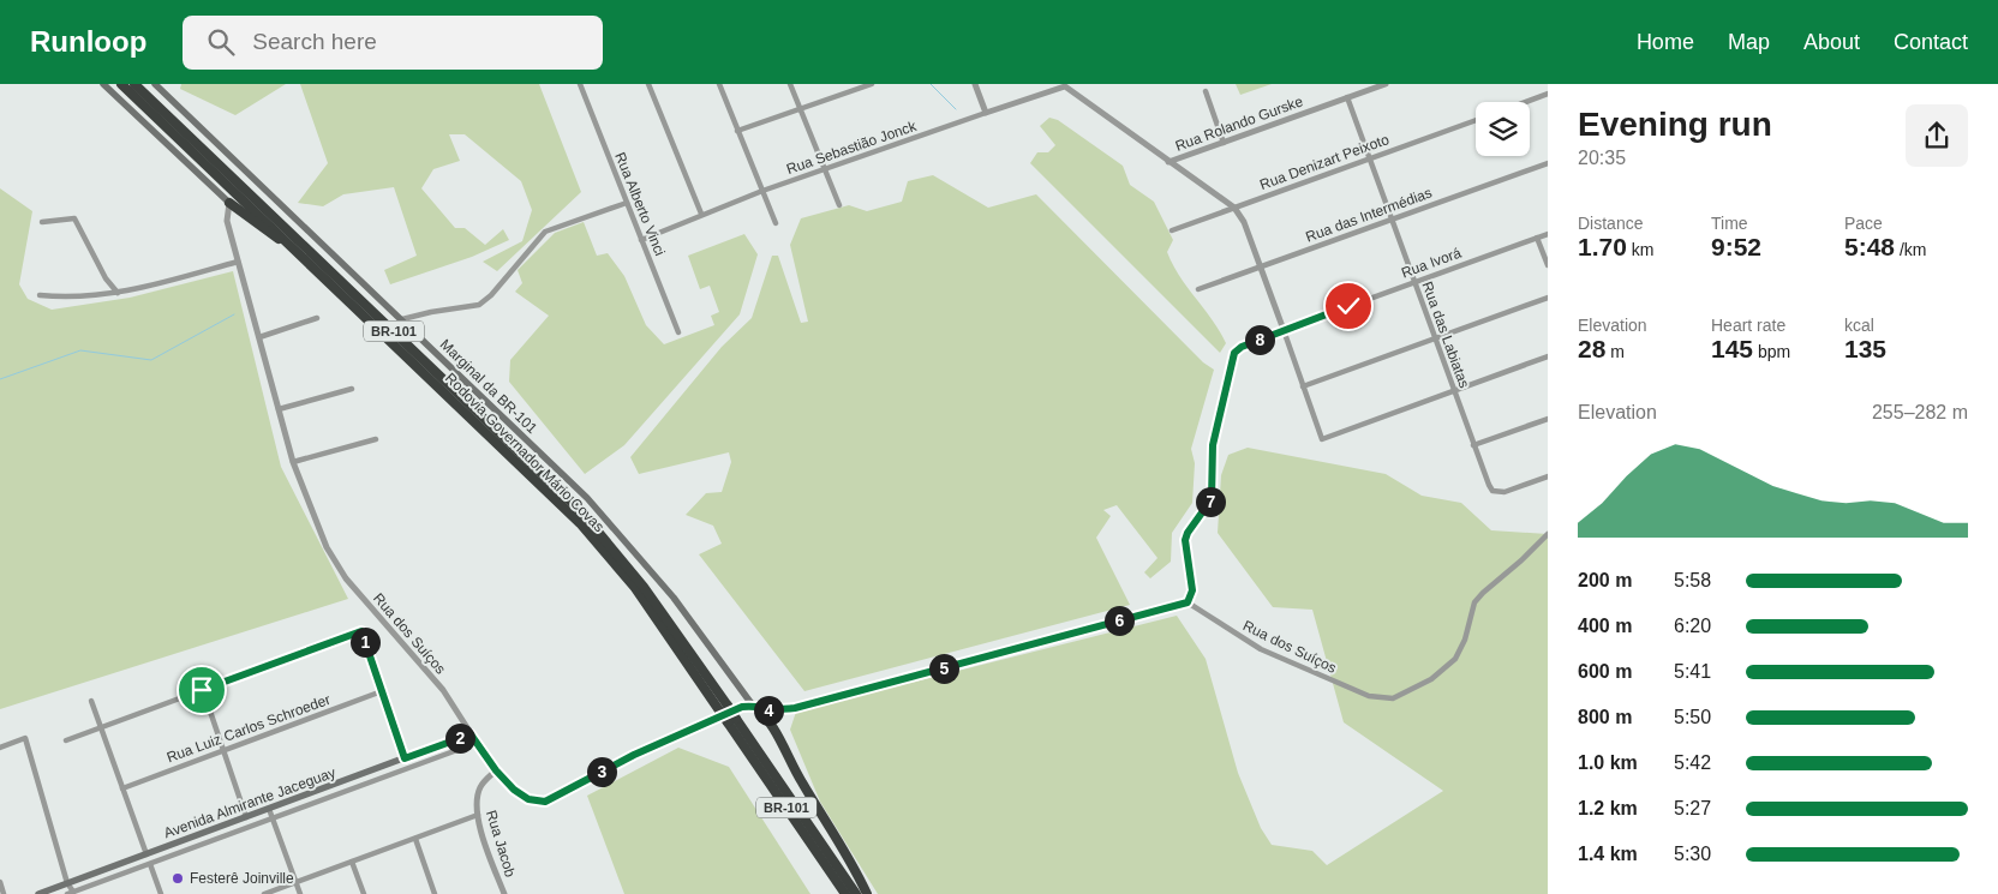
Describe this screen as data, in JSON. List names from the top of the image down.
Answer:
{
  "streets": {
    "highway": ["BR-101", "Rodovia Governador Mário Covas"],
    "main road": ["Marginal da BR-101", "Rua dos Suíços", "Avenida Almirante Jaceguay"],
    "street": [
      "Rua Rolando Gurske",
      "Rua Sebastião Jonck",
      "Rua Denizart Peixoto",
      "Rua Alberto Vinci",
      "Rua das Intermédias",
      "Rua Ivorá",
      "Rua das Labiatas",
      "Rua Luiz Carlos Schroeder",
      "Rua Jacob"
    ]
  },
  "crossings": [
    ["Rua Rolando Gurske", "Rua das Labiatas"],
    ["Rua Sebastião Jonck", "Rua Alberto Vinci"],
    ["Rua Denizart Peixoto", "Rua das Labiatas"],
    ["Rua das Intermédias", "Rua das Labiatas"],
    ["Rua Ivorá", "Rua das Labiatas"],
    ["Rua Ivorá", "Rua dos Suíços"],
    ["Marginal da BR-101", "Rua dos Suíços"],
    ["Rua dos Suíços", "Avenida Almirante Jaceguay"],
    ["Rua dos Suíços", "Rua Jacob"]
  ],
  "places": ["Festerê Joinville"],
  "page": {
    "header": "Runloop",
    "search": "Search here",
    "nav": [
      "Home",
      "Map",
      "About",
      "Contact"
    ],
    "heading": ["Evening run", "20:35"],
    "stats": [
      ["Distance", "1.70 km"],
      ["Time", "9:52"],
      ["Pace", "5:48 /km"],
      ["Elevation", "28 m"],
      ["Heart rate", "145 bpm"],
      ["kcal", "135"]
    ],
    "pins": [
      "8",
      "7",
      "6",
      "1",
      "5",
      "4",
      "2",
      "3"
    ],
    "chart": ["Elevation", "255–282 m"],
    "list": [
      {
        "name": "200 m",
        "note": "5:58"
      },
      {
        "name": "400 m",
        "note": "6:20"
      },
      {
        "name": "600 m",
        "note": "5:41"
      },
      {
        "name": "800 m",
        "note": "5:50"
      },
      {
        "name": "1.0 km",
        "note": "5:42"
      },
      {
        "name": "1.2 km",
        "note": "5:27"
      },
      {
        "name": "1.4 km",
        "note": "5:30"
      }
    ]
  }
}
